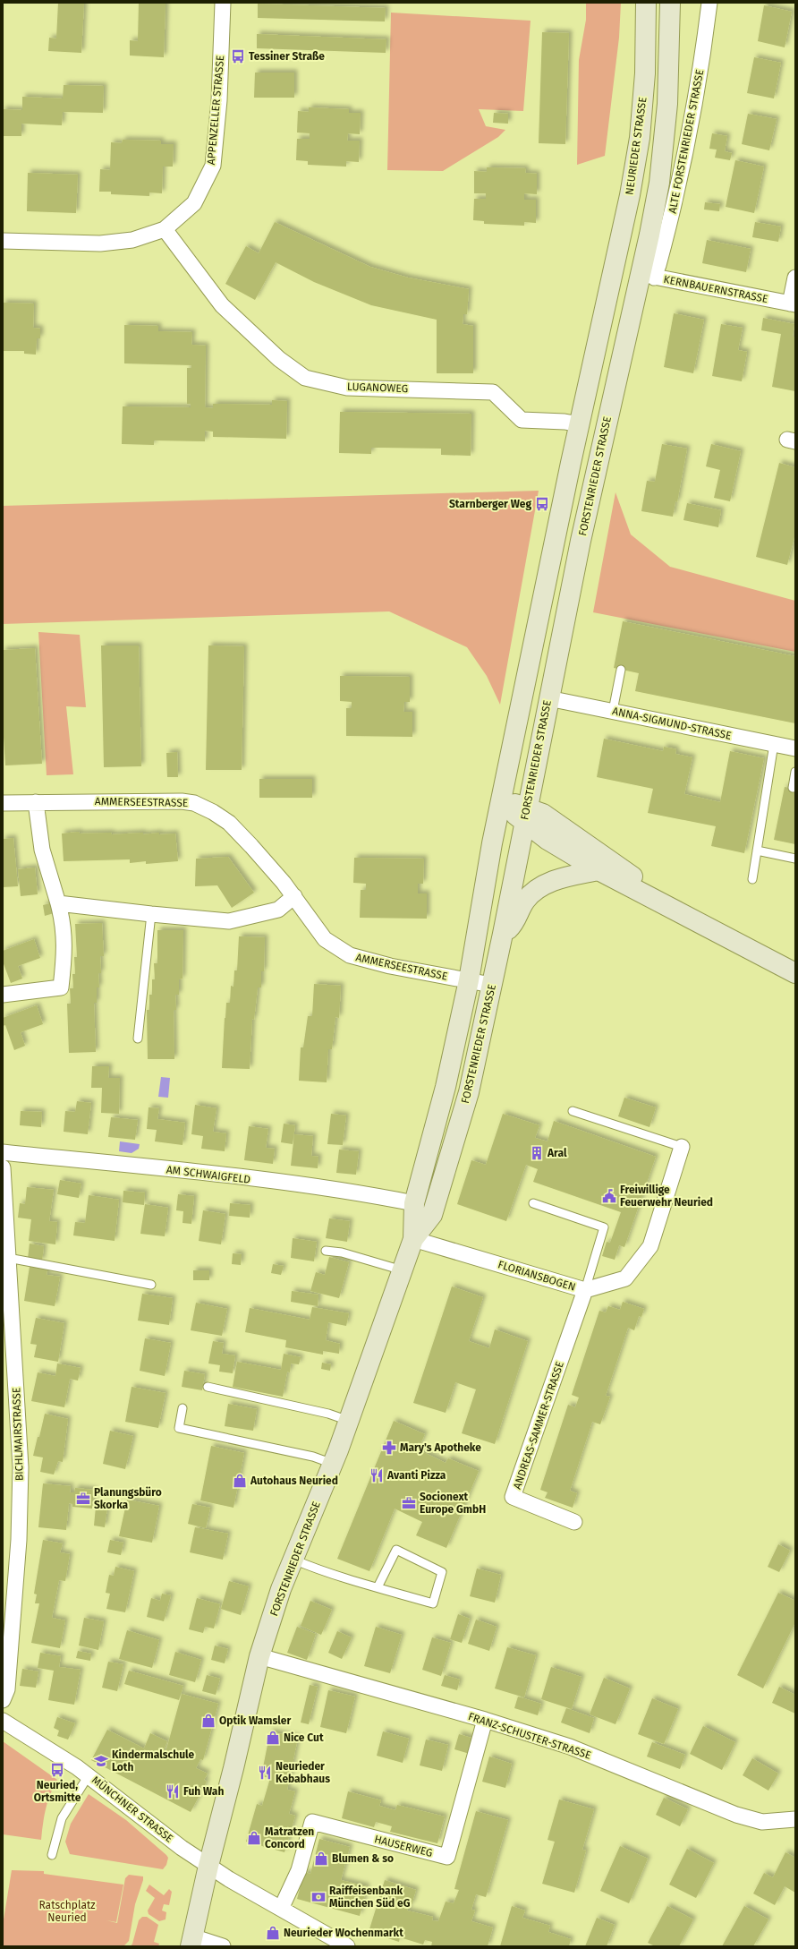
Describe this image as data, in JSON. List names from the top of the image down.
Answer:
{
  "streets": {
    "main road": ["NEURIEDER STRASSE", "FORSTENRIEDER STRASSE"],
    "street": [
      "APPENZELLER STRASSE",
      "ALTE FORSTENRIEDER STRASSE",
      "KERNBAUERNSTRASSE",
      "LUGANOWEG",
      "ANNA-SIGMUND-STRASSE",
      "AMMERSEESTRASSE",
      "AM SCHWAIGFELD",
      "FLORIANSBOGEN",
      "ANDREAS-SAMMER-STRASSE",
      "BICHLMAIRSTRASSE",
      "FRANZ-SCHUSTER-STRASSE",
      "MÜNCHNER STRASSE",
      "HAUSERWEG"
    ]
  },
  "crossings": [
    ["APPENZELLER STRASSE", "LUGANOWEG"],
    ["ALTE FORSTENRIEDER STRASSE", "KERNBAUERNSTRASSE"],
    ["ALTE FORSTENRIEDER STRASSE", "FORSTENRIEDER STRASSE"],
    ["NEURIEDER STRASSE", "FORSTENRIEDER STRASSE"],
    ["KERNBAUERNSTRASSE", "FORSTENRIEDER STRASSE"],
    ["LUGANOWEG", "FORSTENRIEDER STRASSE"],
    ["FORSTENRIEDER STRASSE", "ANNA-SIGMUND-STRASSE"],
    ["FORSTENRIEDER STRASSE", "AMMERSEESTRASSE"],
    ["FORSTENRIEDER STRASSE", "AM SCHWAIGFELD"],
    ["FORSTENRIEDER STRASSE", "FLORIANSBOGEN"],
    ["FORSTENRIEDER STRASSE", "FRANZ-SCHUSTER-STRASSE"],
    ["FORSTENRIEDER STRASSE", "MÜNCHNER STRASSE"],
    ["FLORIANSBOGEN", "ANDREAS-SAMMER-STRASSE"],
    ["FRANZ-SCHUSTER-STRASSE", "HAUSERWEG"],
    ["MÜNCHNER STRASSE", "HAUSERWEG"]
  ],
  "parks": ["Ratschplatz Neuried"],
  "places": {
    "bus stop": ["Tessiner Straße", "Starnberger Weg", "Neuried, Ortsmitte"],
    "building": ["Aral"],
    "public building": ["Freiwillige Feuerwehr Neuried"],
    "pharmacy": ["Mary's Apotheke"],
    "restaurant": ["Avanti Pizza", "Neurieder Kebabhaus", "Fuh Wah"],
    "shop": [
      "Autohaus Neuried",
      "Optik Wamsler",
      "Nice Cut",
      "Matratzen Concord",
      "Blumen & so",
      "Neurieder Wochenmarkt"
    ],
    "office": ["Planungsbüro Skorka", "Socionext Europe GmbH"],
    "school or university": ["Kindermalschule Loth"],
    "bank": ["Raiffeisenbank München Süd eG"]
  }
}
